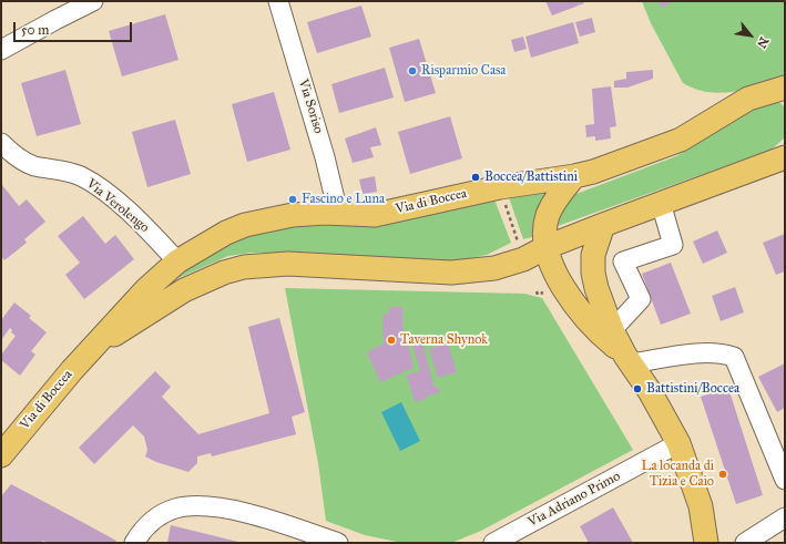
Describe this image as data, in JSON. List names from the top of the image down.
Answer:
{
  "streets": {
    "main road": ["Via di Boccea"],
    "street": ["Via Soriso", "Via Verolengo", "Via Adriano Primo"]
  },
  "crossings": [
    ["Via Soriso", "Via di Boccea"],
    ["Via di Boccea", "Via Verolengo"]
  ],
  "places": [
    "Risparmio Casa",
    "Boccea/Battistini",
    "Fascino e Luna",
    "Taverna Shynok",
    "Battistini/Boccea",
    "La locanda di Tizia e Caio"
  ],
  "scale_bar": "50 m",
  "north": "bottom right"
}
